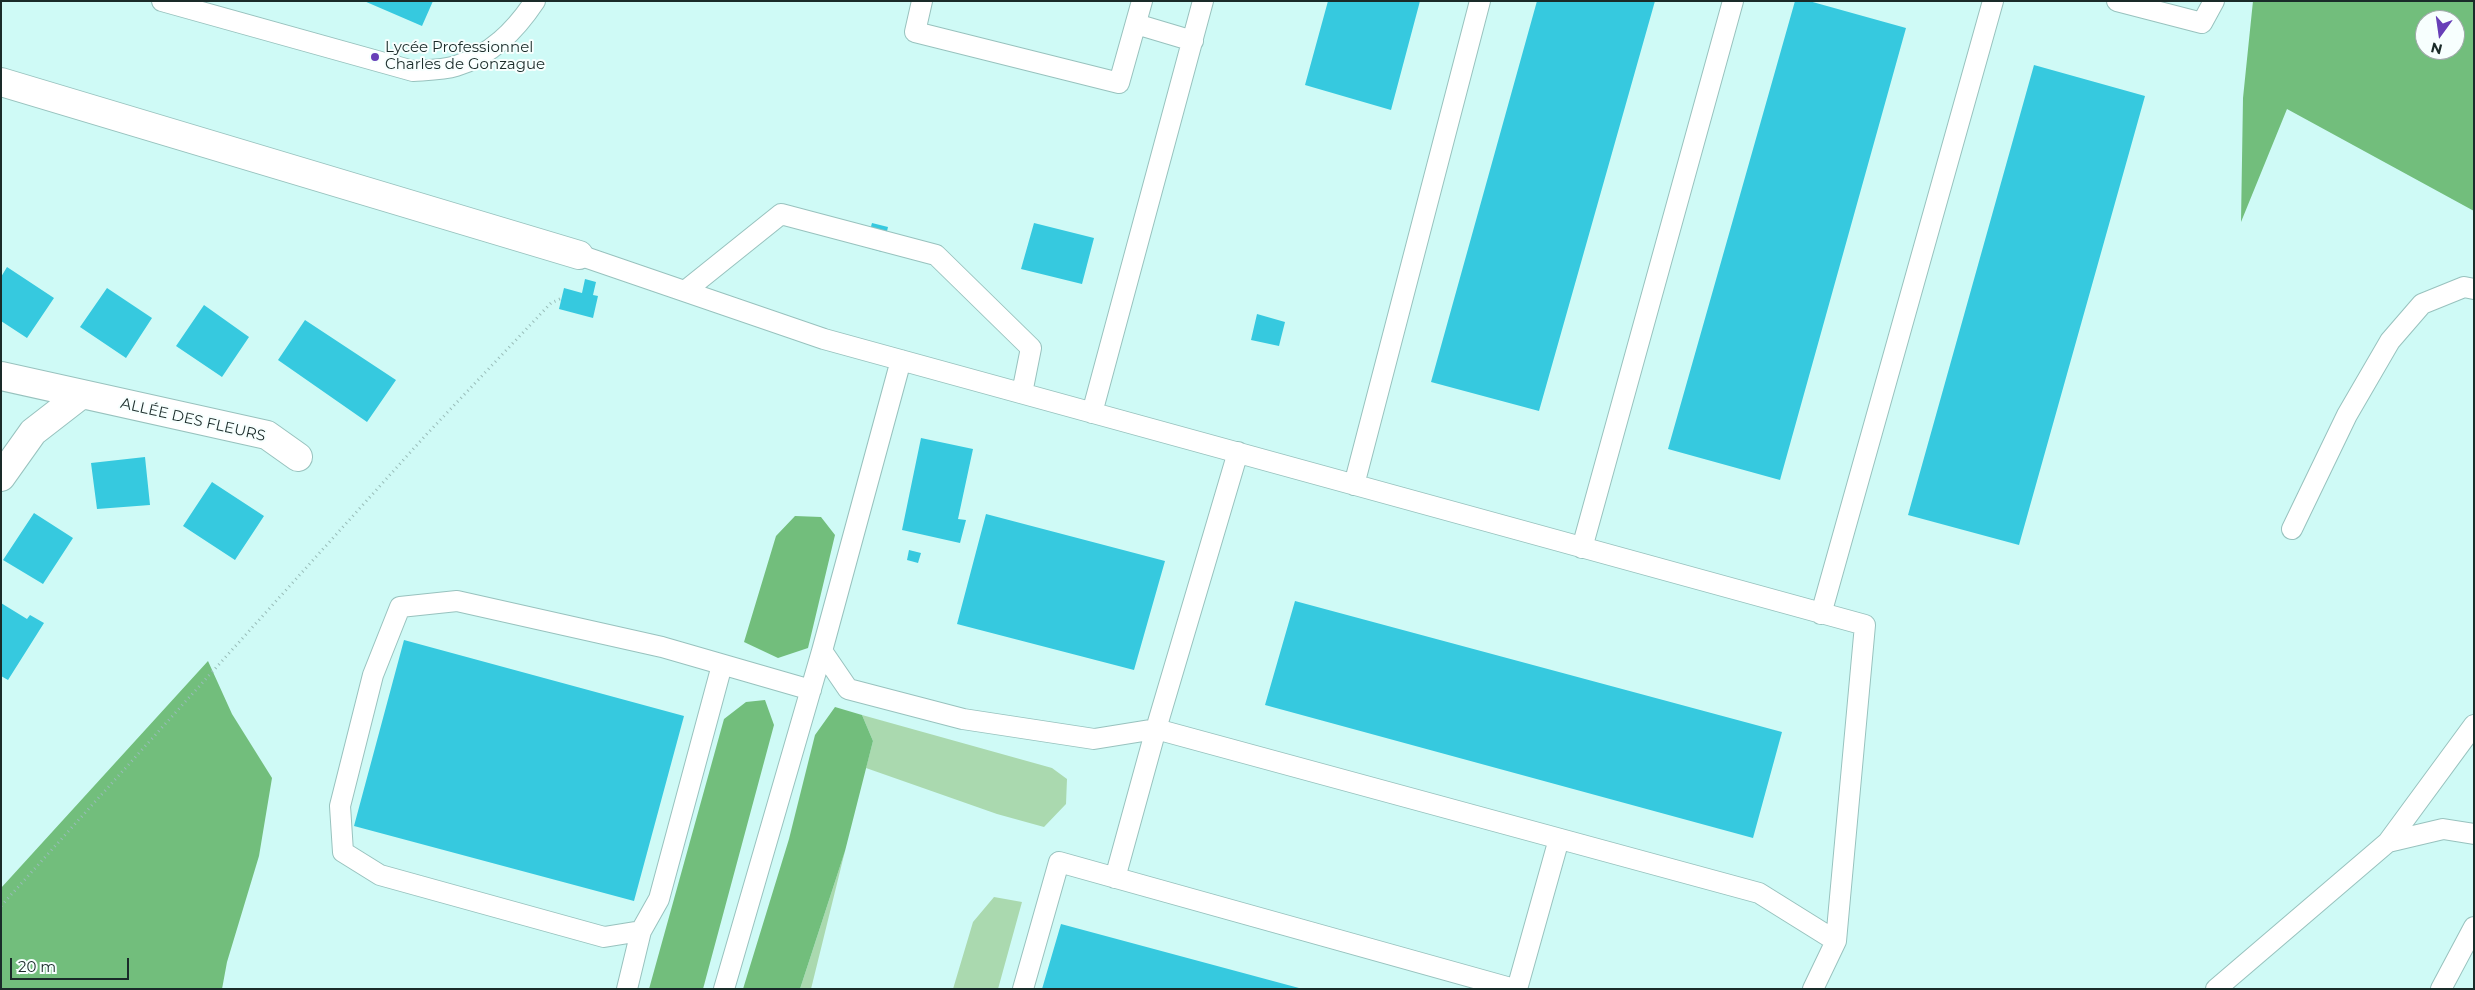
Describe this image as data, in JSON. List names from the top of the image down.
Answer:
{
  "streets": {
    "street": ["ALLÉE DES FLEURS"]
  },
  "places": ["Lycée Professionnel Charles de Gonzague"],
  "scale_bar": "20 m",
  "north": "bottom"
}
